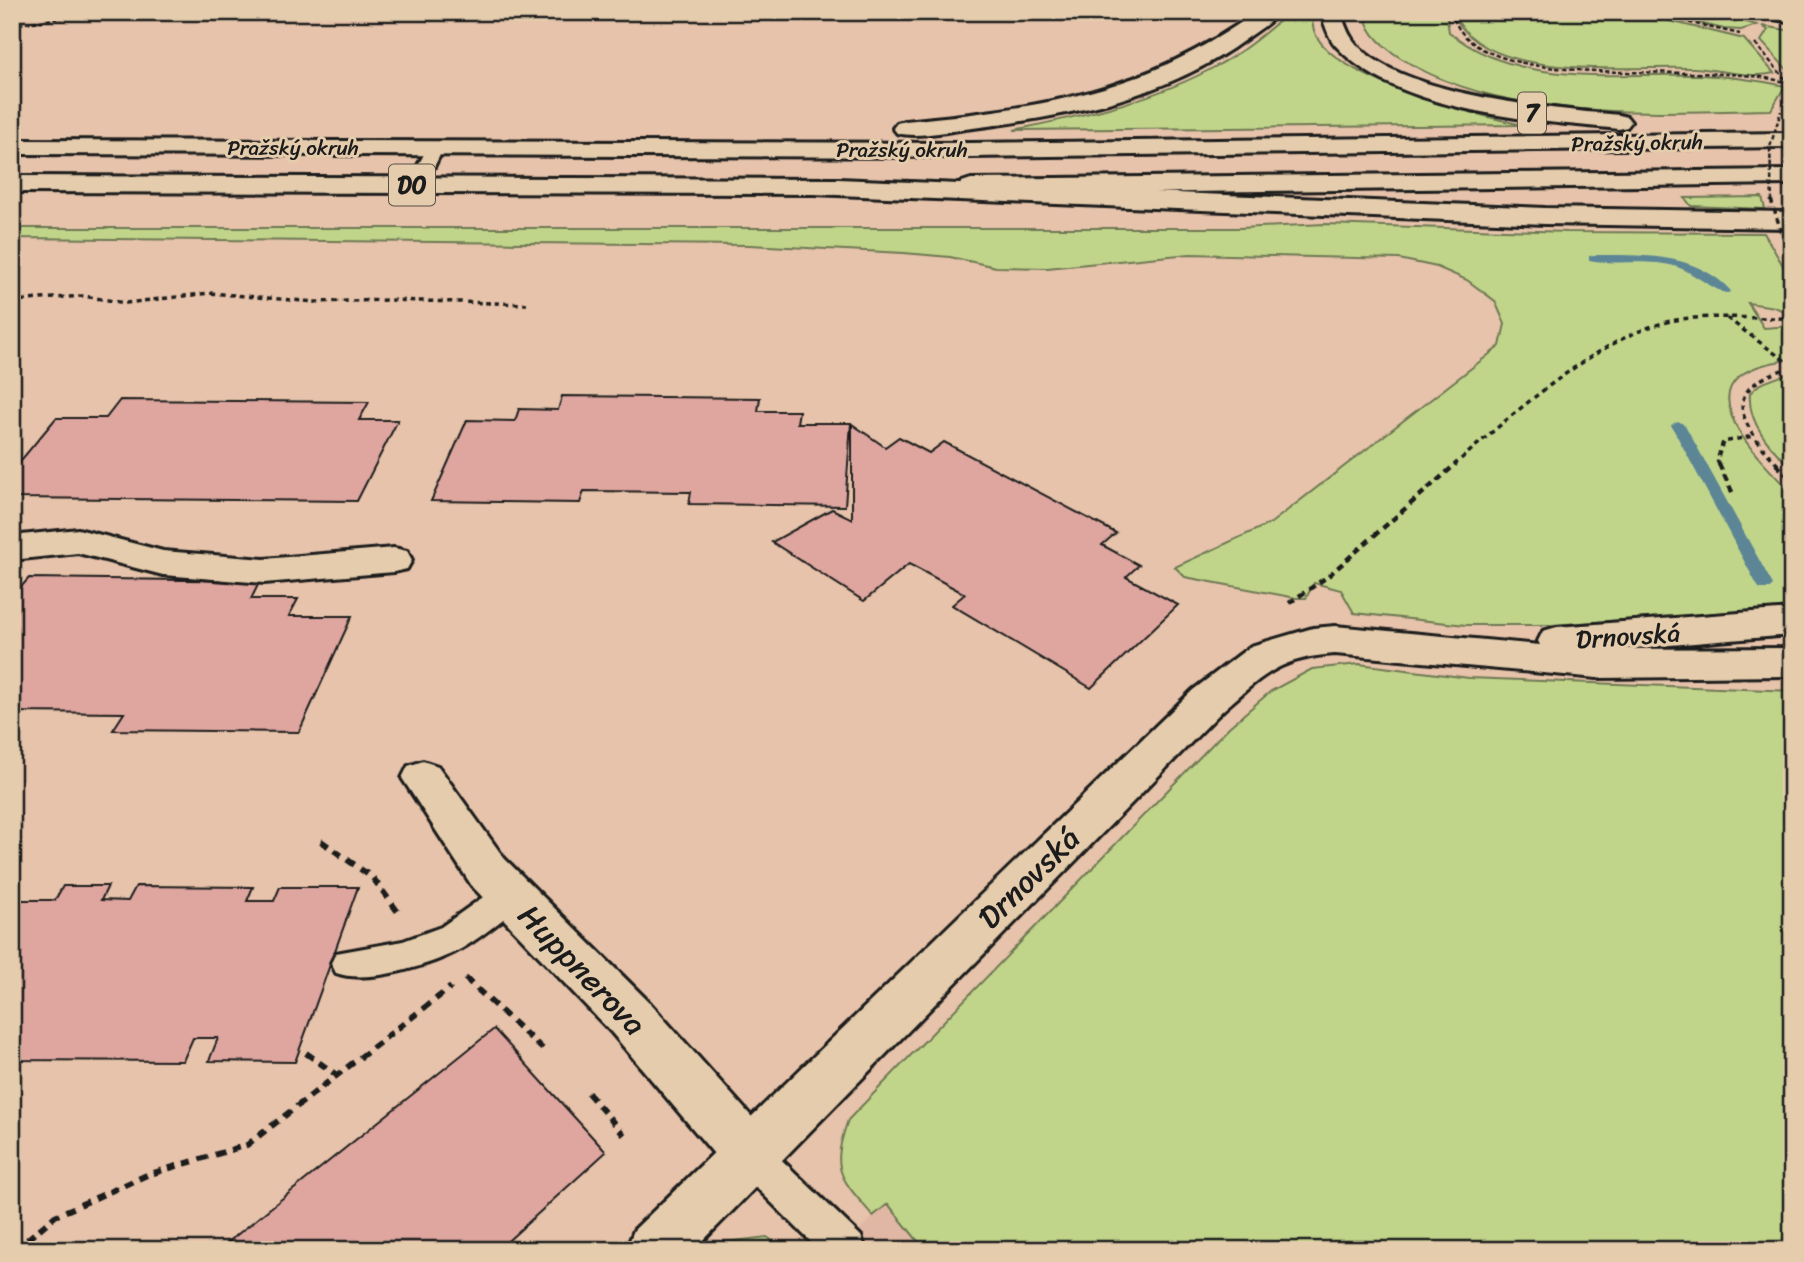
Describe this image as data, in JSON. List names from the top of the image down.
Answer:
{
  "streets": {
    "main road": [
      "7",
      "Pražský okruh",
      "D0",
      "Drnovská",
      "Huppnerova"
    ]
  },
  "crossings": [
    ["Pražský okruh", "D0"],
    ["Drnovská", "Huppnerova"]
  ]
}
